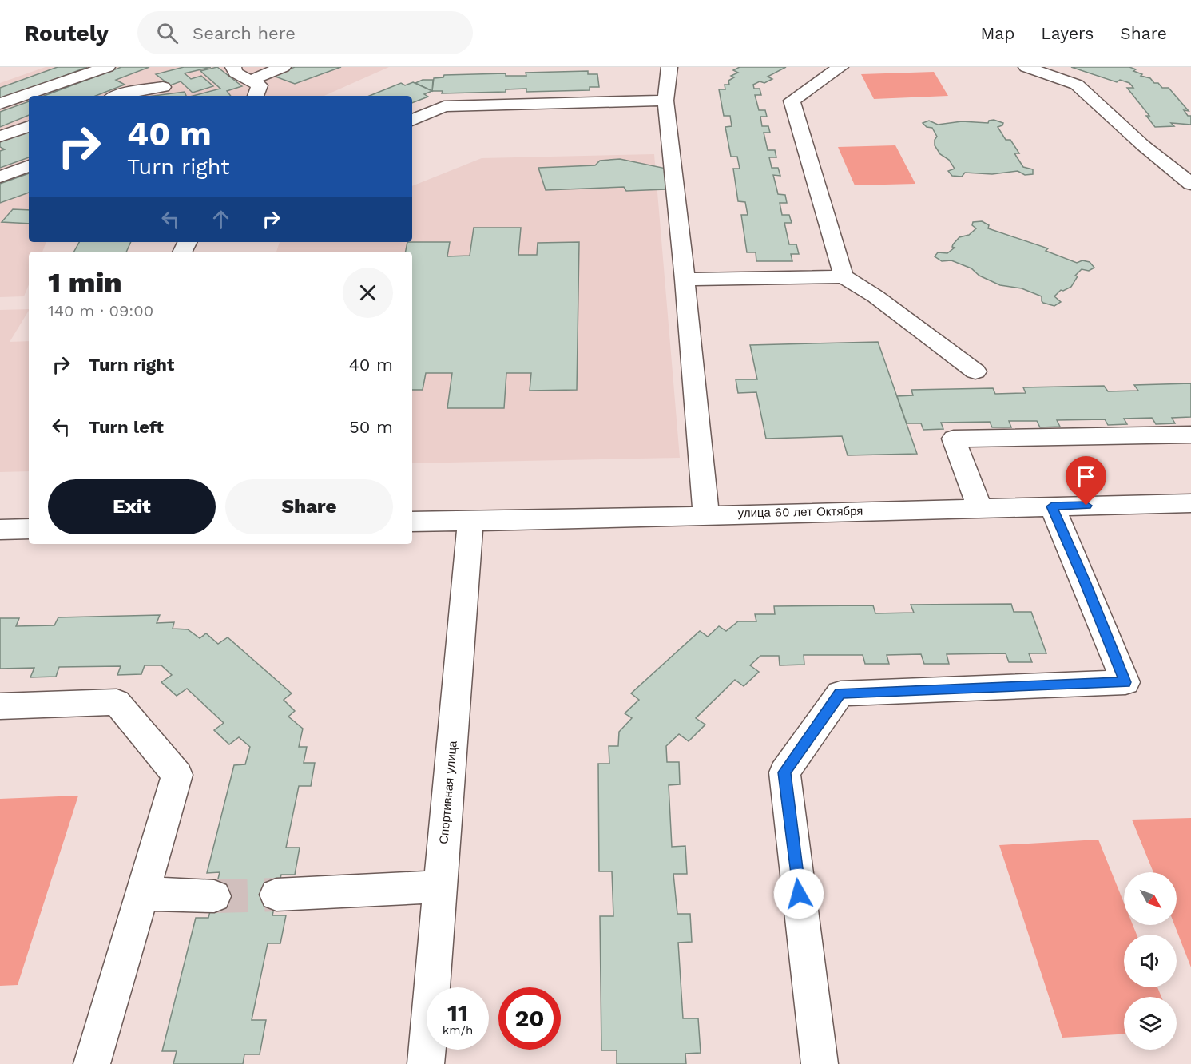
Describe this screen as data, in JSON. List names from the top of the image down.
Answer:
{
  "streets": {
    "street": ["улица 60 лет Октября", "Спортивная улица"]
  },
  "crossings": [
    ["улица 60 лет Октября", "Спортивная улица"]
  ],
  "north": "bottom right",
  "page": {
    "header": "Routely",
    "search": "Search here",
    "nav": ["Map", "Layers", "Share"],
    "turn": ["40 m", "Turn right"],
    "heading": ["1 min", "140 m · 09:00"],
    "list": [
      {
        "name": "Turn right",
        "value": "40 m"
      },
      {
        "name": "Turn left",
        "value": "50 m"
      }
    ],
    "buttons": ["Exit", "Share"],
    "speed": "11 km/h",
    "limit": "20"
  }
}
